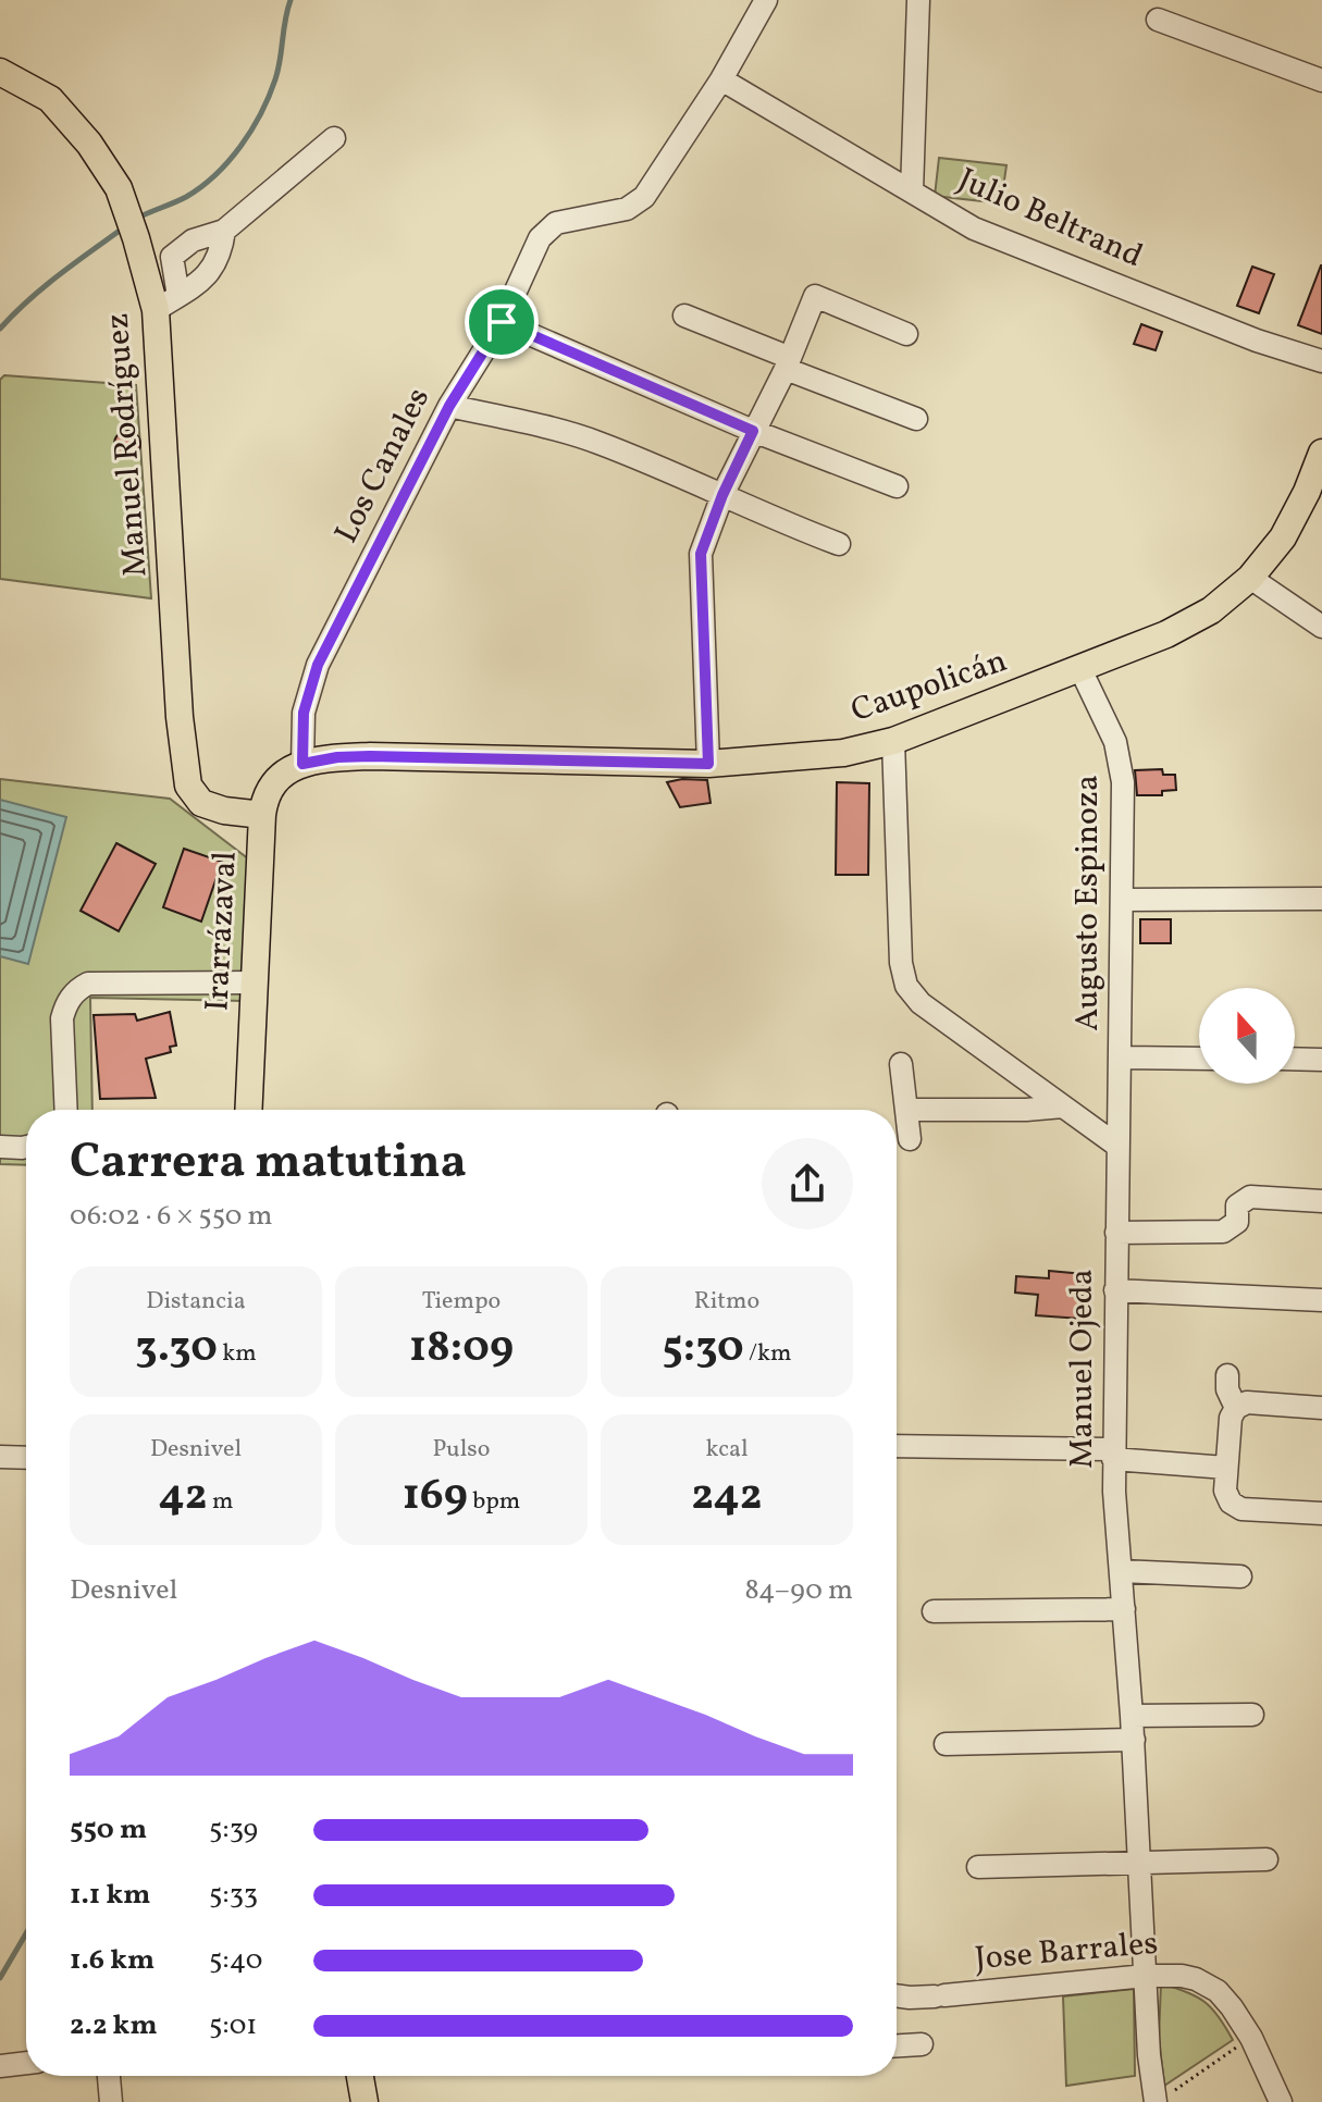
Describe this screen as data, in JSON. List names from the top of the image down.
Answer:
{
  "streets": {
    "main road": ["Manuel Rodríguez", "Caupolicán", "Irarrázaval"],
    "street": [
      "Julio Beltrand",
      "Los Canales",
      "Augusto Espinoza",
      "Manuel Ojeda",
      "Jose Barrales"
    ]
  },
  "crossings": [
    ["Julio Beltrand", "Los Canales"],
    ["Manuel Rodríguez", "Irarrázaval"],
    ["Los Canales", "Caupolicán"],
    ["Los Canales", "Irarrázaval"],
    ["Caupolicán", "Augusto Espinoza"],
    ["Caupolicán", "Irarrázaval"],
    ["Augusto Espinoza", "Manuel Ojeda"],
    ["Manuel Ojeda", "Jose Barrales"]
  ],
  "north": "top",
  "page": {
    "heading": ["Carrera matutina", "06:02 · 6 × 550 m"],
    "stats": [
      ["Distancia", "3.30 km"],
      ["Tiempo", "18:09"],
      ["Ritmo", "5:30 /km"],
      ["Desnivel", "42 m"],
      ["Pulso", "169 bpm"],
      ["kcal", "242"]
    ],
    "chart": ["Desnivel", "84–90 m"],
    "list": [
      {
        "name": "550 m",
        "note": "5:39"
      },
      {
        "name": "1.1 km",
        "note": "5:33"
      },
      {
        "name": "1.6 km",
        "note": "5:40"
      },
      {
        "name": "2.2 km",
        "note": "5:01"
      }
    ]
  }
}
